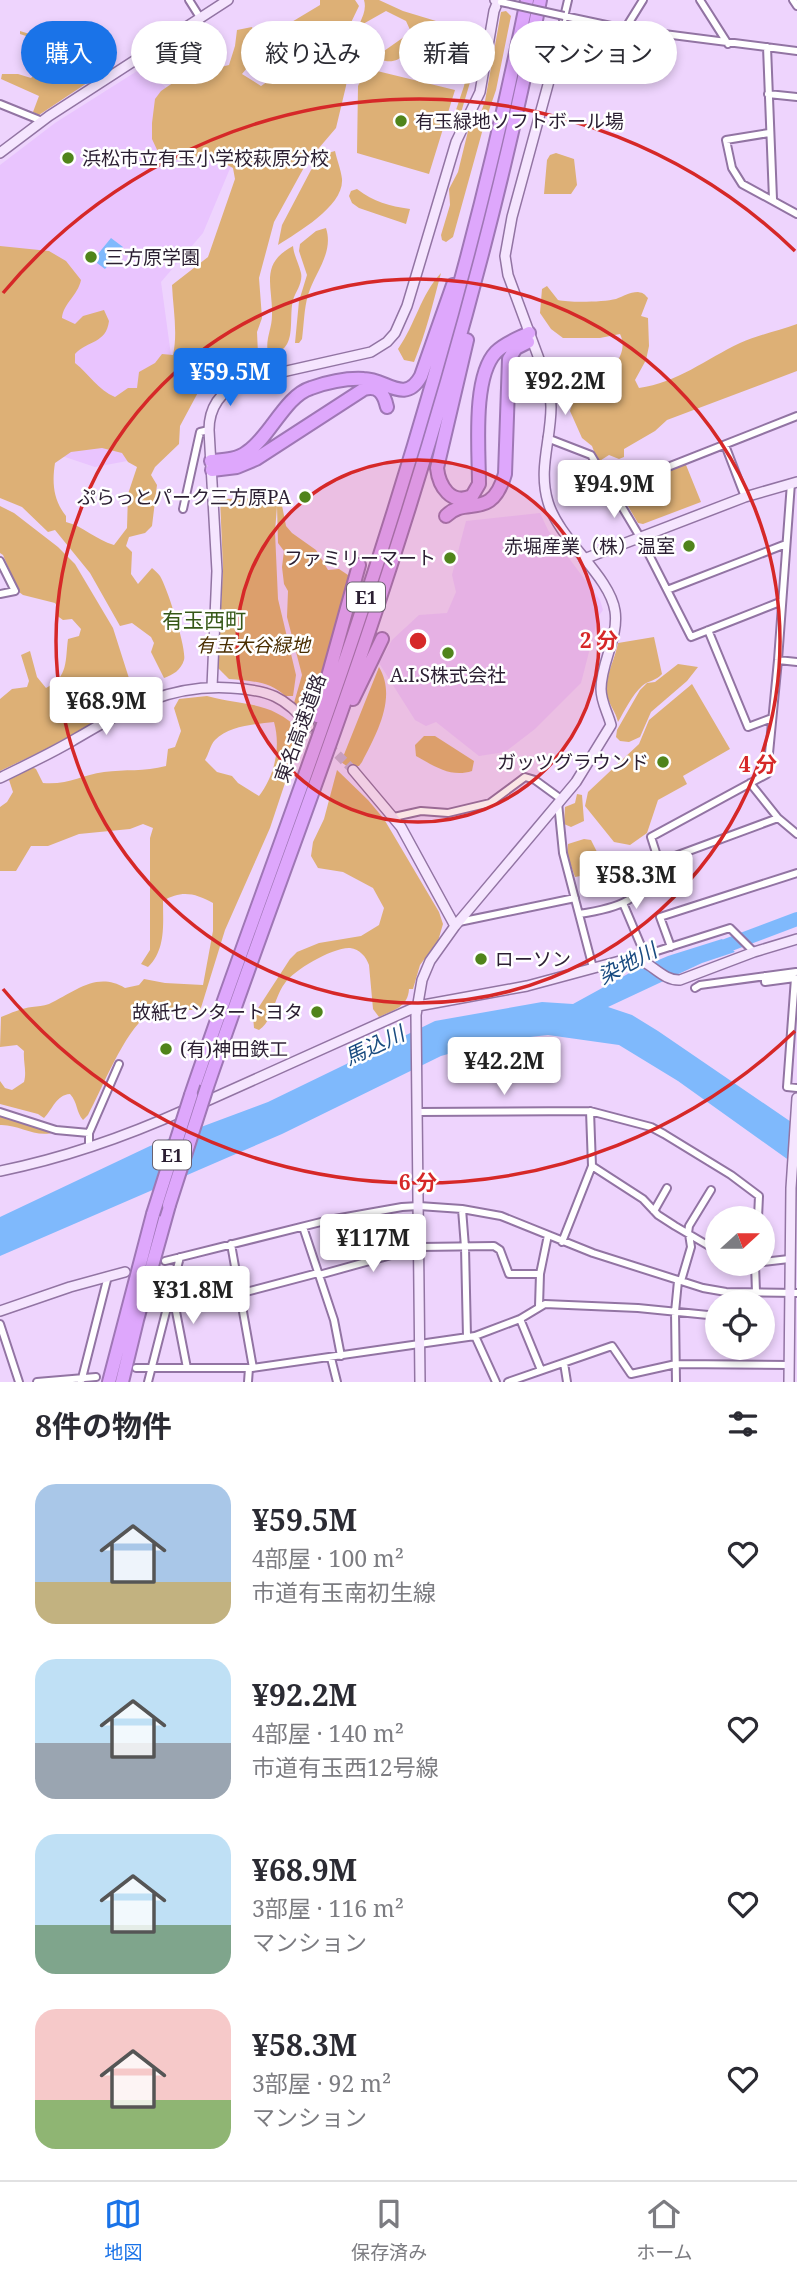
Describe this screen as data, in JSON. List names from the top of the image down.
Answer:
{
  "streets": {
    "highway": ["E1", "東名高速道路"]
  },
  "districts": ["有玉西町"],
  "water": ["染地川", "馬込川"],
  "parks": ["有玉大谷緑地"],
  "places": [
    "有玉緑地ソフトボール場",
    "浜松市立有玉小学校萩原分校",
    "三方原学園",
    "ぷらっとパーク三方原PA",
    "赤堀産業（株）温室",
    "ファミリーマート",
    "A.I.S株式会社",
    "ガッツグラウンド",
    "ローソン",
    "故紙センタートヨタ",
    "(有)神田鉄工"
  ],
  "north": "right",
  "page": {
    "chip": [
      "購入",
      "賃貸",
      "絞り込み",
      "新着",
      "マンション"
    ],
    "price": [
      "¥59.5M",
      "¥92.2M",
      "¥94.9M",
      "¥68.9M",
      "¥58.3M",
      "¥42.2M",
      "¥117M",
      "¥31.8M"
    ],
    "heading": "8件の物件",
    "list": [
      {
        "name": "¥59.5M",
        "note": "4部屋 · 100 m² · 市道有玉南初生線"
      },
      {
        "name": "¥92.2M",
        "note": "4部屋 · 140 m² · 市道有玉西12号線"
      },
      {
        "name": "¥68.9M",
        "note": "3部屋 · 116 m² · マンション"
      },
      {
        "name": "¥58.3M",
        "note": "3部屋 · 92 m² · マンション"
      }
    ],
    "tabs": ["地図", "保存済み", "ホーム"]
  },
  "rings": ["2 分", "4 分", "6 分"]
}
